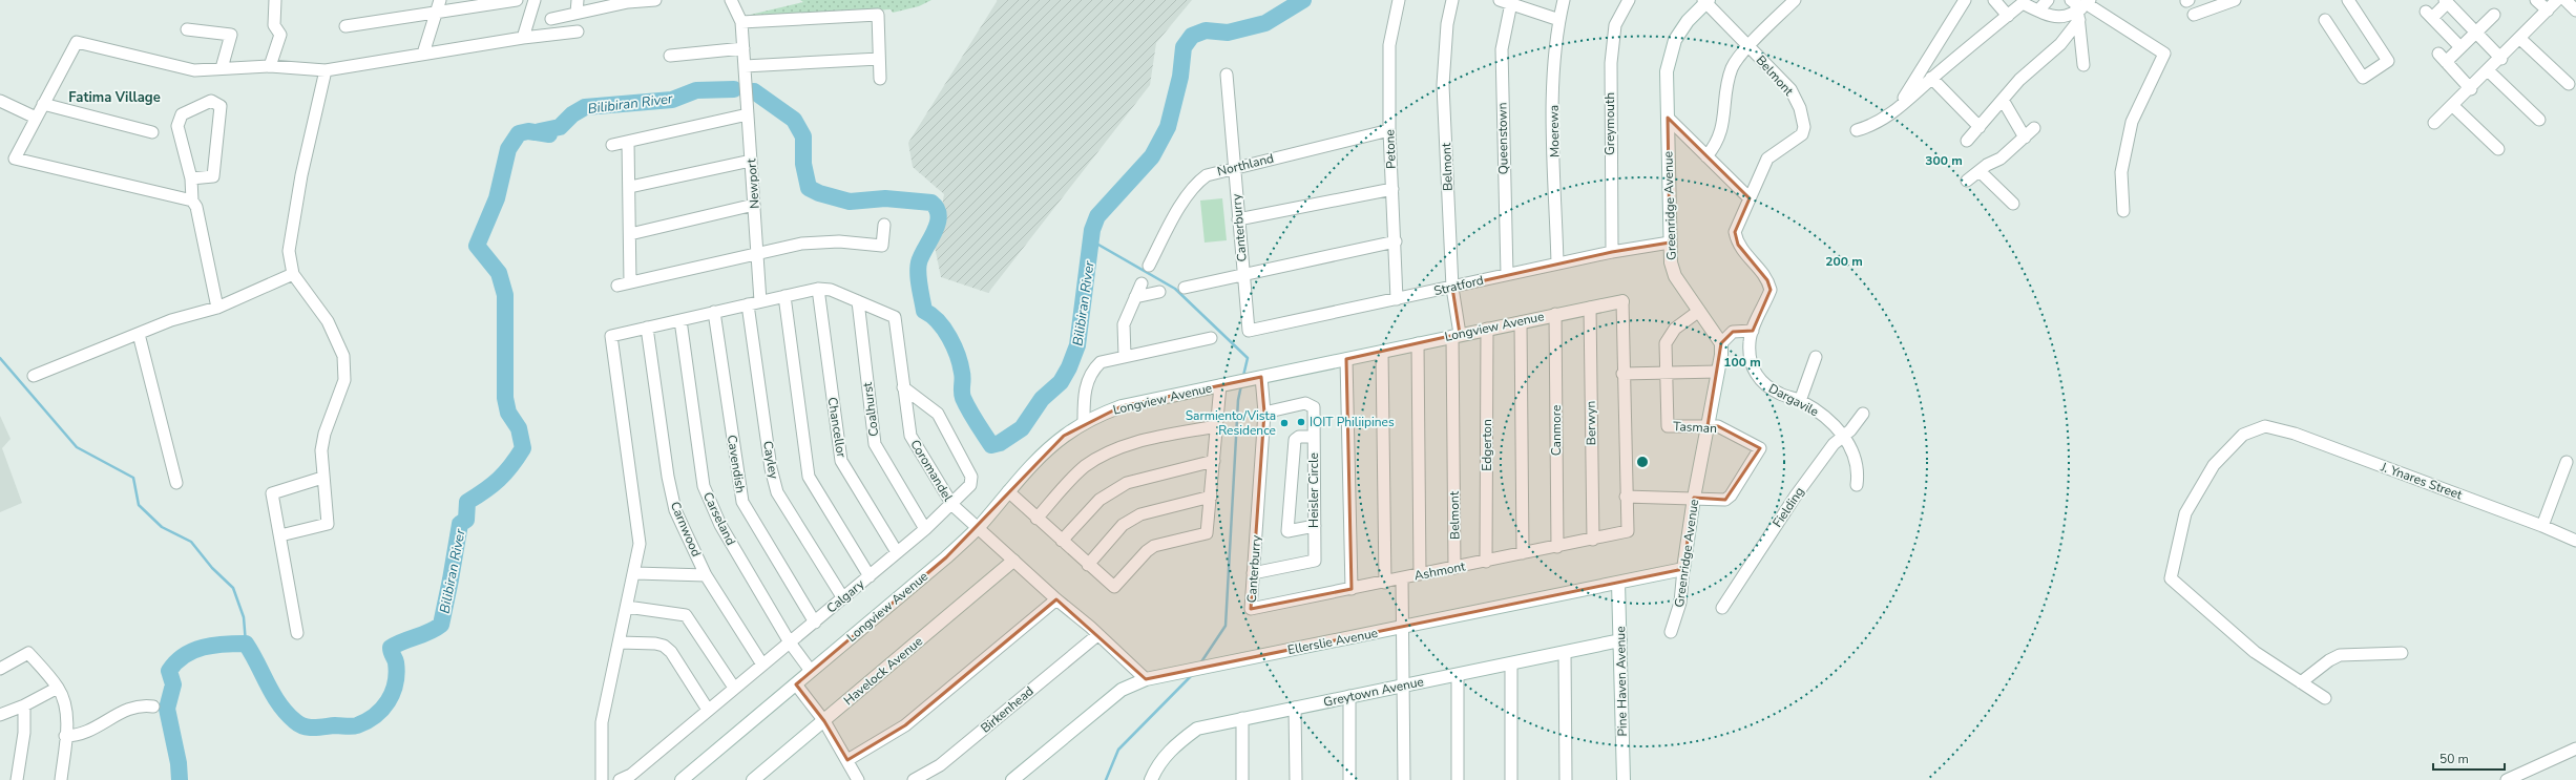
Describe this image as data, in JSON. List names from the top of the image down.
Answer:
{
  "streets": {
    "street": [
      "Belmont",
      "Greymouth",
      "Moerewa",
      "Queenstown",
      "Petone",
      "Northland",
      "Newport",
      "Greenridge Avenue",
      "Canterburry",
      "Stratford",
      "Longview Avenue",
      "Dargavile",
      "Coalhurst",
      "Berwyn",
      "Chancellor",
      "Tasman",
      "Canmore",
      "Edgerton",
      "Cayley",
      "Cavendish",
      "Coromandel",
      "J. Ynares Street",
      "Heisler Circle",
      "Fielding",
      "Carseland",
      "Carnwood",
      "Ashmont",
      "Calgary",
      "Ellerslie Avenue",
      "Havelock Avenue",
      "Pine Haven Avenue",
      "Greytown Avenue",
      "Birkenhead"
    ]
  },
  "crossings": [
    ["Belmont", "Greenridge Avenue"],
    ["Belmont", "Stratford"],
    ["Belmont", "Longview Avenue"],
    ["Belmont", "Dargavile"],
    ["Belmont", "Ashmont"],
    ["Greymouth", "Stratford"],
    ["Moerewa", "Stratford"],
    ["Queenstown", "Stratford"],
    ["Petone", "Northland"],
    ["Petone", "Stratford"],
    ["Northland", "Canterburry"],
    ["Newport", "Coromandel"],
    ["Greenridge Avenue", "Stratford"],
    ["Greenridge Avenue", "Tasman"],
    ["Greenridge Avenue", "Ellerslie Avenue"],
    ["Canterburry", "Stratford"],
    ["Canterburry", "Longview Avenue"],
    ["Canterburry", "Heisler Circle"],
    ["Canterburry", "Ashmont"],
    ["Longview Avenue", "Berwyn"],
    ["Longview Avenue", "Canmore"],
    ["Longview Avenue", "Edgerton"],
    ["Longview Avenue", "Coromandel"],
    ["Longview Avenue", "Carseland"],
    ["Dargavile", "Fielding"],
    ["Coalhurst", "Coromandel"],
    ["Coalhurst", "Calgary"],
    ["Berwyn", "Ashmont"],
    ["Chancellor", "Coromandel"],
    ["Chancellor", "Calgary"],
    ["Tasman", "Ashmont"],
    ["Canmore", "Ashmont"],
    ["Edgerton", "Ashmont"],
    ["Cayley", "Coromandel"],
    ["Cayley", "Calgary"],
    ["Cavendish", "Coromandel"],
    ["Cavendish", "Calgary"],
    ["Coromandel", "Carseland"],
    ["Coromandel", "Carnwood"],
    ["Coromandel", "Calgary"],
    ["Coromandel", "Ellerslie Avenue"],
    ["Coromandel", "Havelock Avenue"],
    ["Coromandel", "Birkenhead"],
    ["Carseland", "Calgary"],
    ["Carnwood", "Calgary"],
    ["Ellerslie Avenue", "Pine Haven Avenue"],
    ["Pine Haven Avenue", "Greytown Avenue"]
  ],
  "districts": ["Fatima Village"],
  "water": ["Bilibiran River"],
  "places": ["IOIT Philiipines", "Sarmiento/Vista Residence"],
  "scale_bar": "50 m",
  "rings": ["300 m", "200 m", "100 m"]
}
